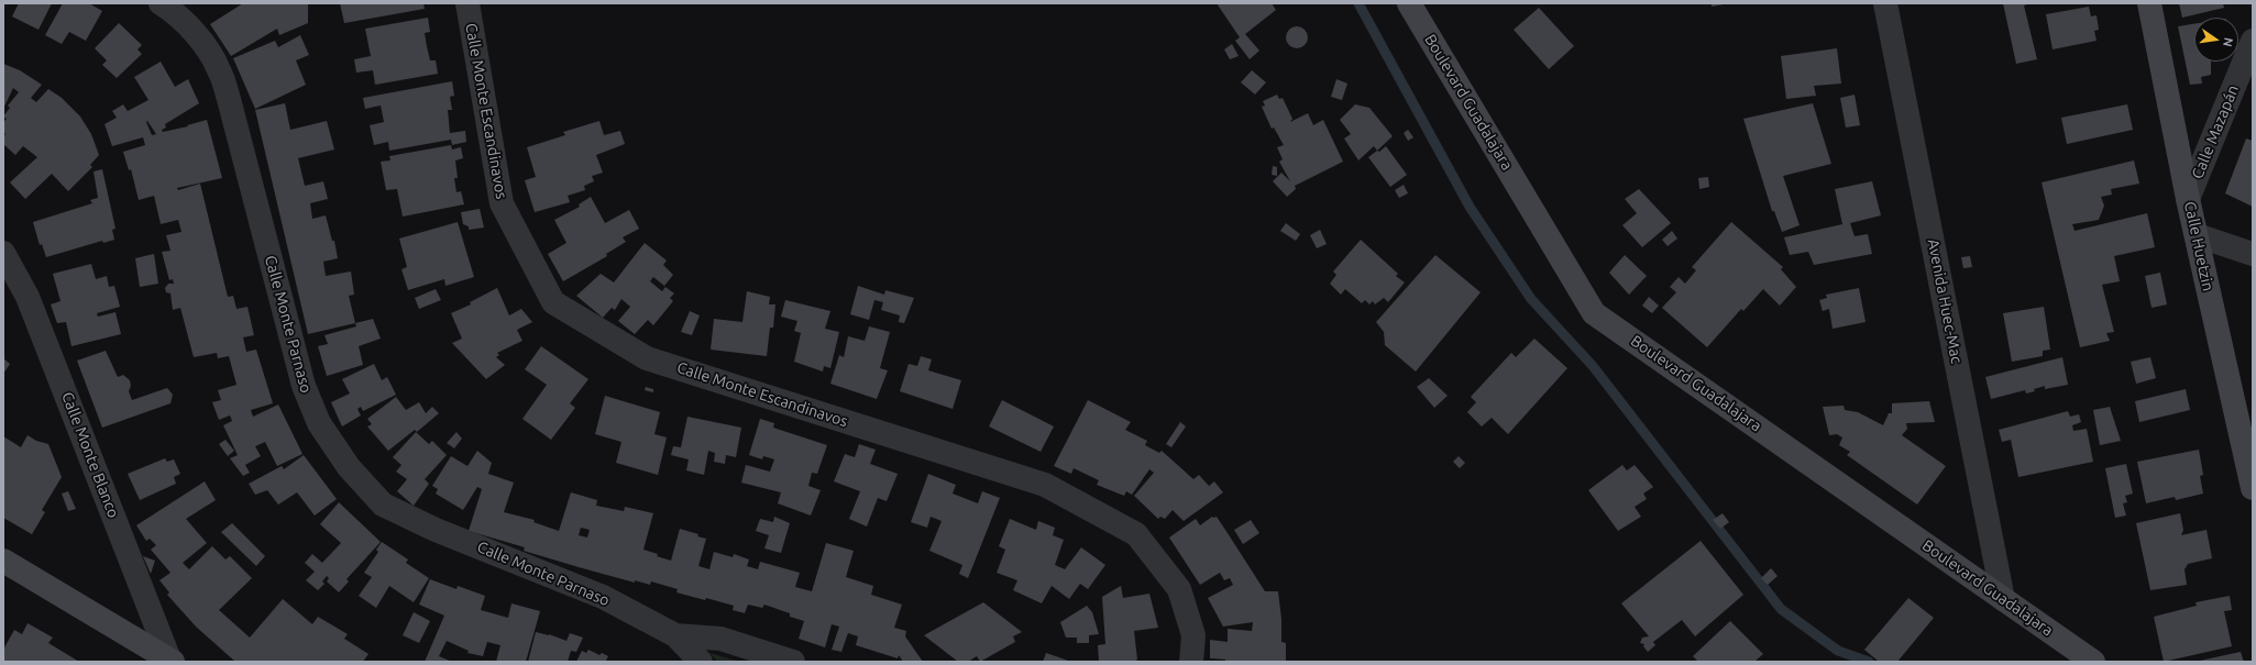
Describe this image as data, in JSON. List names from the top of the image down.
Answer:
{
  "streets": {
    "main road": ["Boulevard Guadalajara", "Calle Huetzin"],
    "street": [
      "Calle Monte Escandinavos",
      "Calle Mazapán",
      "Avenida Huec-Mac",
      "Calle Monte Parnaso",
      "Calle Monte Blanco"
    ]
  },
  "crossings": [
    ["Boulevard Guadalajara", "Avenida Huec-Mac"],
    ["Calle Mazapán", "Calle Huetzin"]
  ],
  "north": "right"
}
